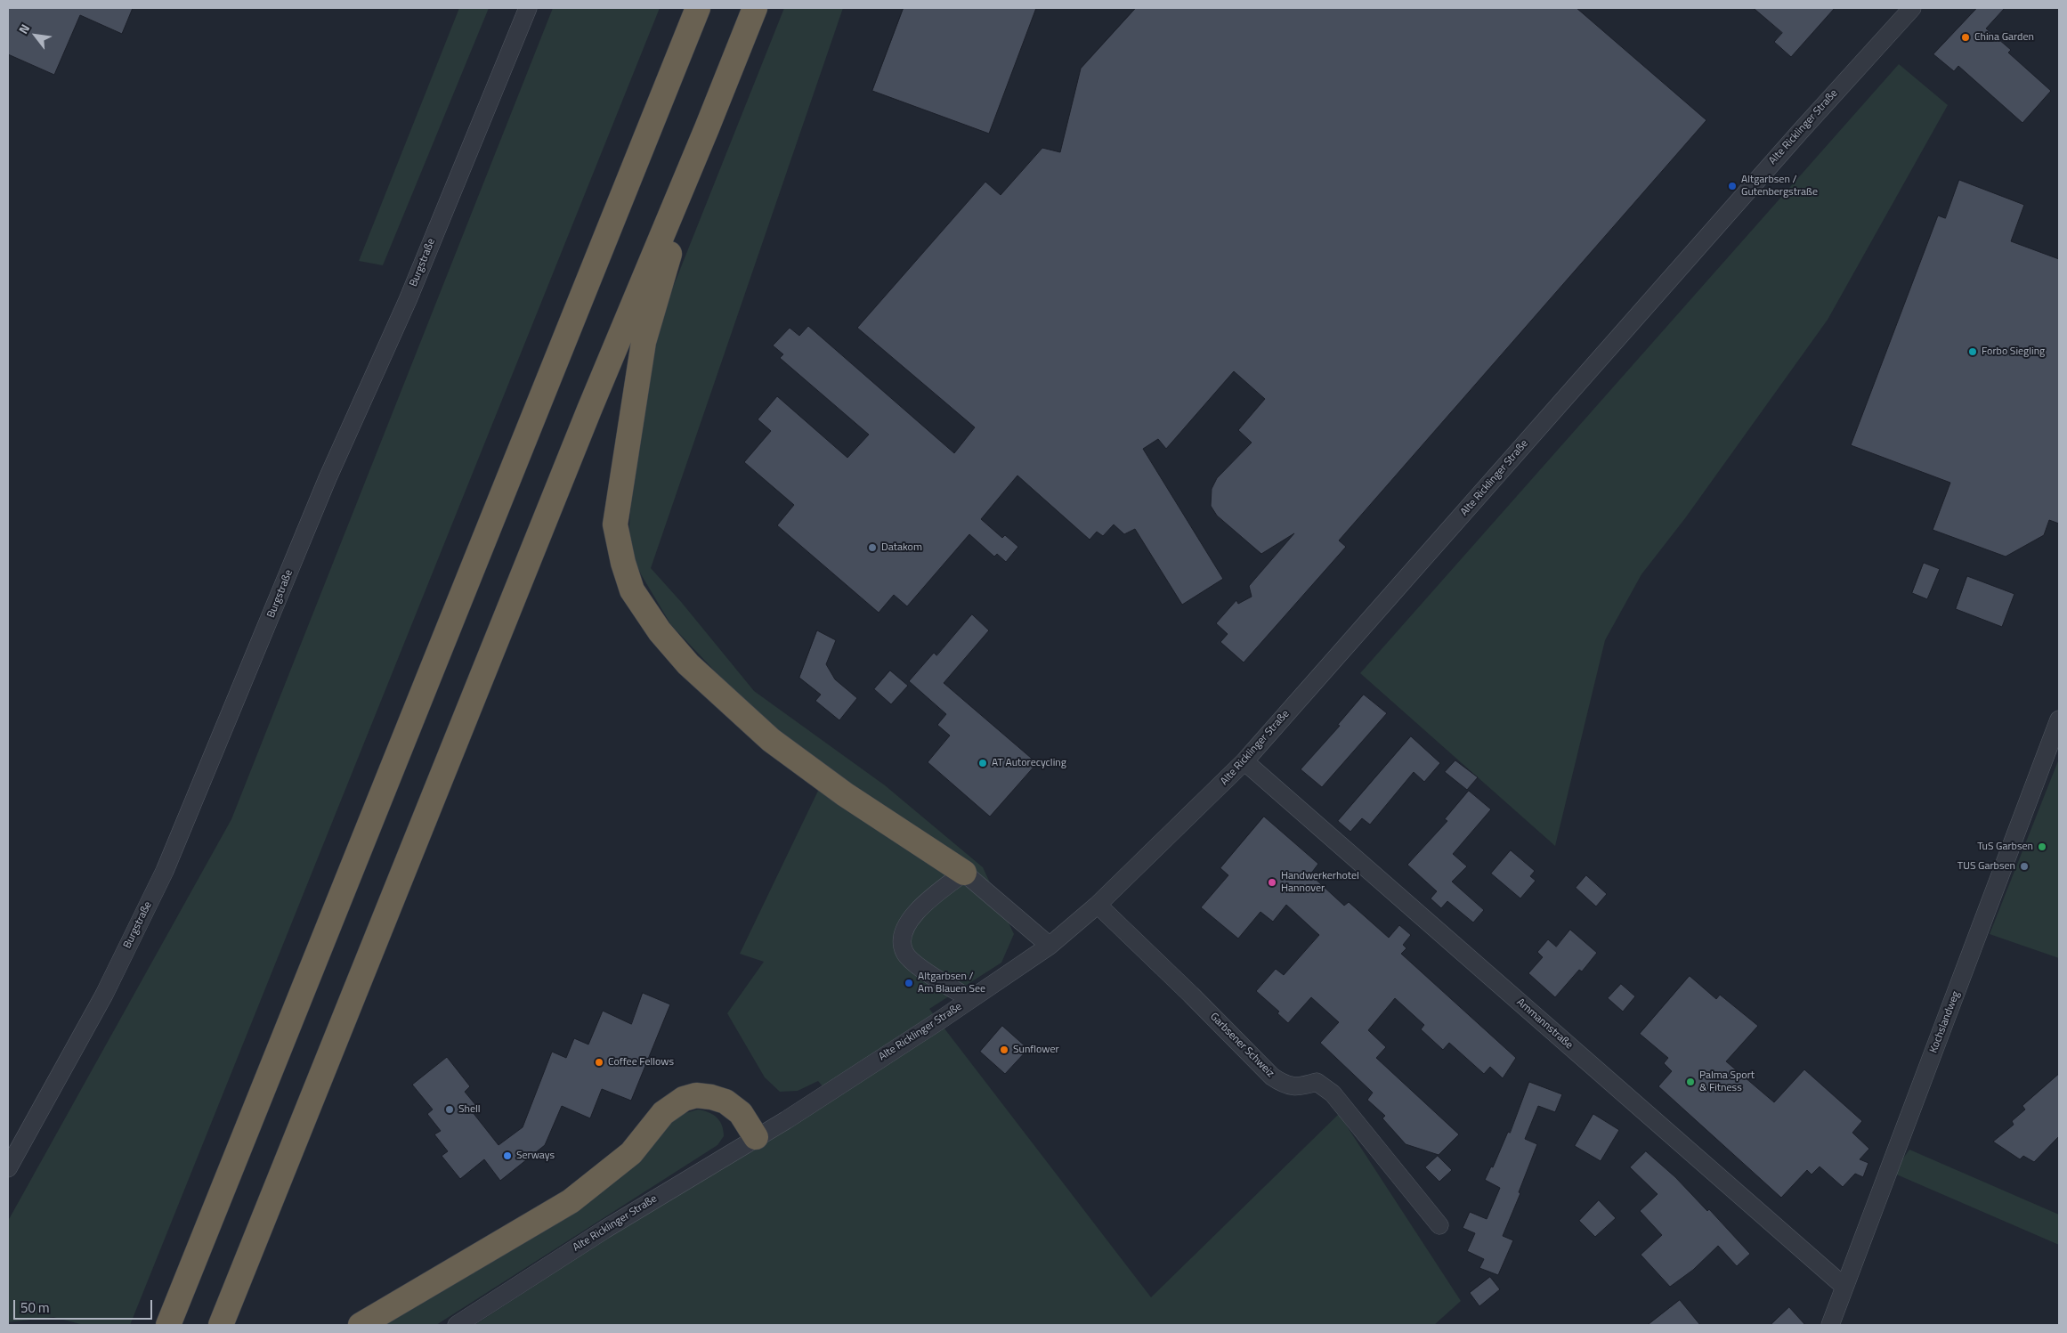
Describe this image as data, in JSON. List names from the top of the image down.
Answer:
{
  "streets": {
    "street": [
      "Alte Ricklinger Straße",
      "Burgstraße",
      "Kochslandweg",
      "Ammannstraße",
      "Garbsener Schweiz"
    ]
  },
  "crossings": [
    ["Alte Ricklinger Straße", "Ammannstraße"],
    ["Alte Ricklinger Straße", "Garbsener Schweiz"],
    ["Kochslandweg", "Ammannstraße"]
  ],
  "places": [
    "China Garden",
    "Altgarbsen / Gutenbergstraße",
    "Forbo Siegling",
    "Datakom",
    "AT Autorecycling",
    "TuS Garbsen",
    "TUS Garbsen",
    "Handwerkerhotel Hannover",
    "Altgarbsen / Am Blauen See",
    "Sunflower",
    "Coffee Fellows",
    "Palma Sport & Fitness",
    "Shell",
    "Serways"
  ],
  "scale_bar": "50 m",
  "north": "top left"
}
